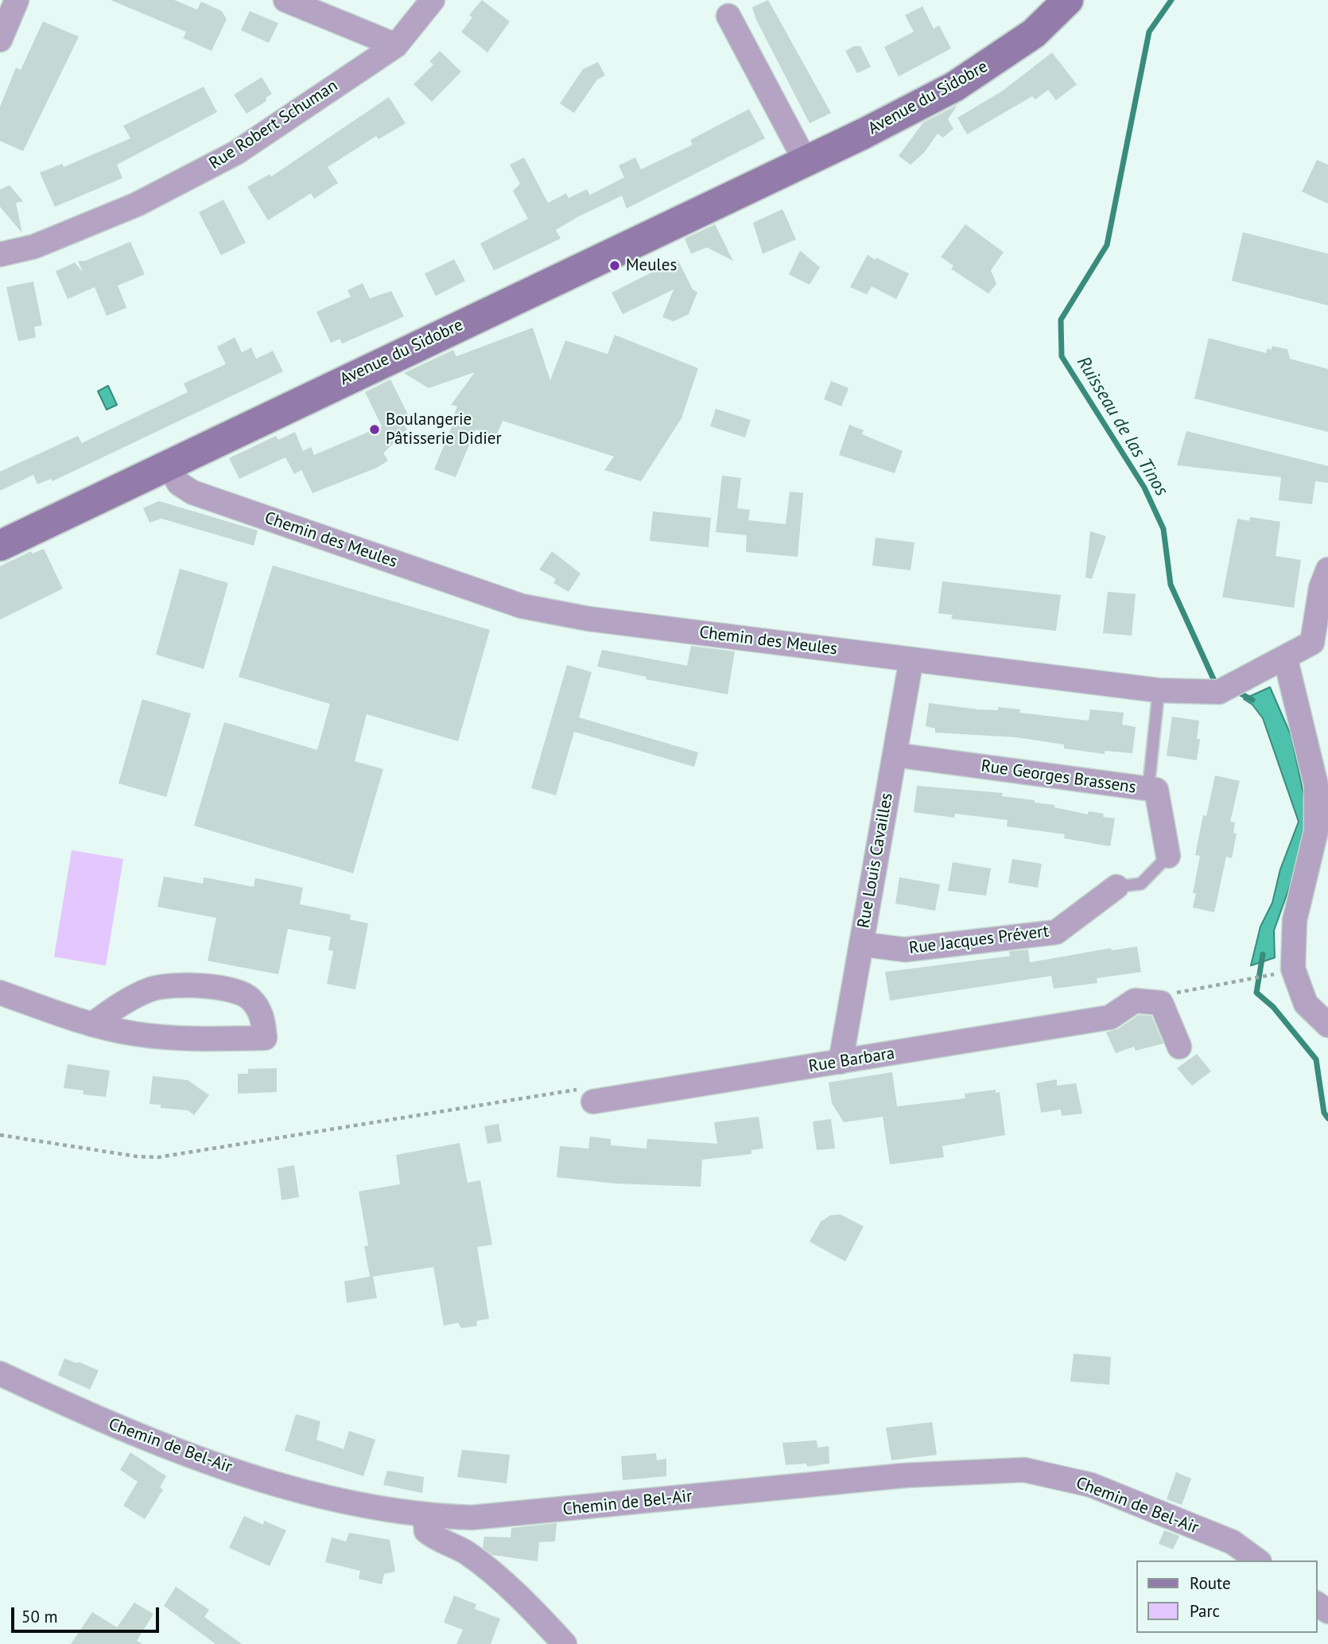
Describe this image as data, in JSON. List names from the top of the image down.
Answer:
{
  "streets": {
    "main road": ["Avenue du Sidobre"],
    "street": [
      "Rue Robert Schuman",
      "Chemin des Meules",
      "Rue Georges Brassens",
      "Rue Louis Cavailles",
      "Rue Jacques Prévert",
      "Rue Barbara",
      "Chemin de Bel-Air"
    ]
  },
  "crossings": [
    ["Avenue du Sidobre", "Chemin des Meules"],
    ["Chemin des Meules", "Rue Louis Cavailles"],
    ["Rue Georges Brassens", "Rue Louis Cavailles"],
    ["Rue Louis Cavailles", "Rue Jacques Prévert"],
    ["Rue Louis Cavailles", "Rue Barbara"]
  ],
  "water": ["Ruisseau de las Tinos"],
  "places": ["Meules", "Boulangerie Pâtisserie Didier"],
  "legend": ["Route", "Parc"],
  "scale_bar": "50 m"
}
